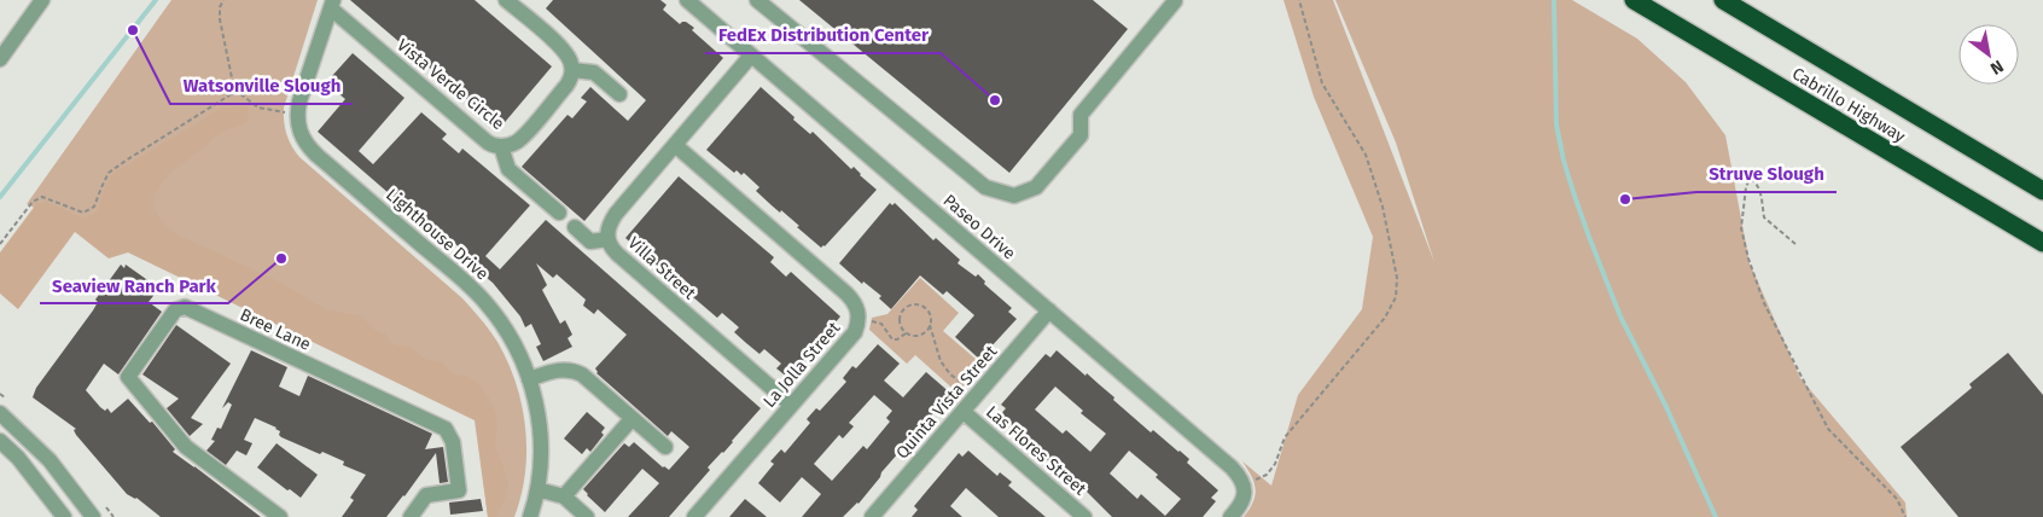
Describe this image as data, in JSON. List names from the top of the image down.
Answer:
{
  "streets": {
    "highway": ["Cabrillo Highway"],
    "street": [
      "Vista Verde Circle",
      "Paseo Drive",
      "Lighthouse Drive",
      "Villa Street",
      "Bree Lane",
      "La Jolla Street",
      "Quinta Vista Street",
      "Las Flores Street"
    ]
  },
  "crossings": [
    ["Paseo Drive", "Villa Street"],
    ["Paseo Drive", "Quinta Vista Street"],
    ["Villa Street", "La Jolla Street"],
    ["Quinta Vista Street", "Las Flores Street"]
  ],
  "places": [
    "Watsonville Slough",
    "FedEx Distribution Center",
    "Struve Slough",
    "Seaview Ranch Park"
  ],
  "north": "bottom right"
}
